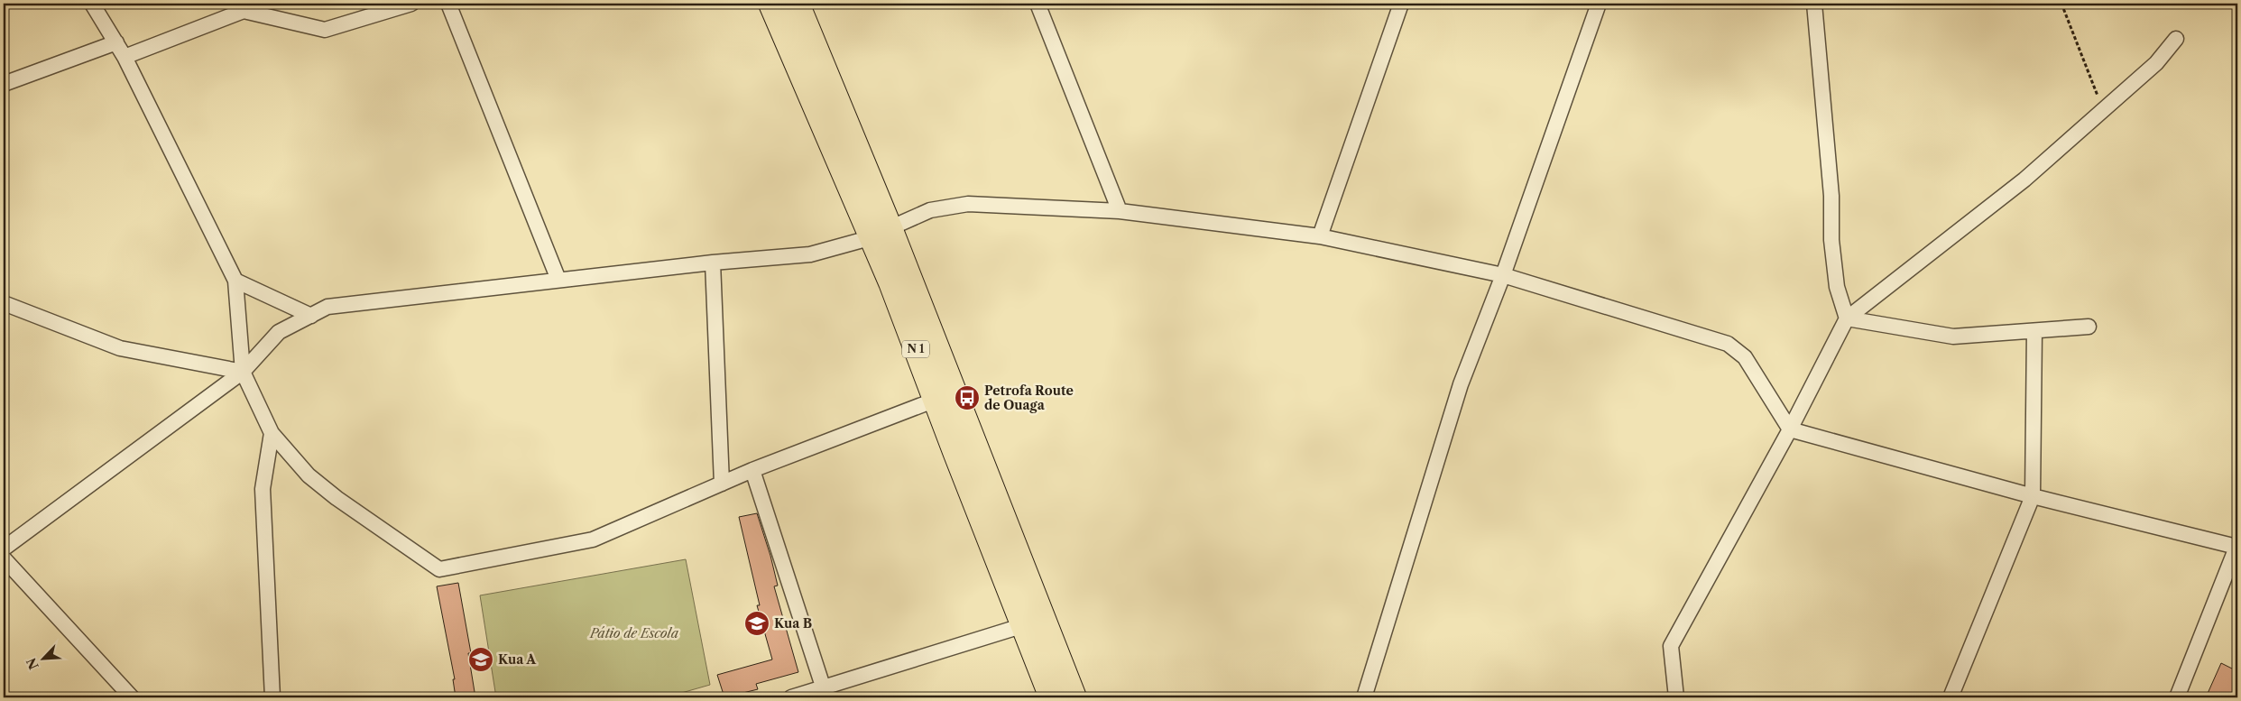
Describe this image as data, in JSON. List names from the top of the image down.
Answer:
{
  "streets": {
    "highway": ["N 1"]
  },
  "parks": ["Pátio de Escola"],
  "places": {
    "bus stop": ["Petrofa Route de Ouaga"],
    "school or university": ["Kua B", "Kua A"]
  },
  "north": "bottom left"
}
